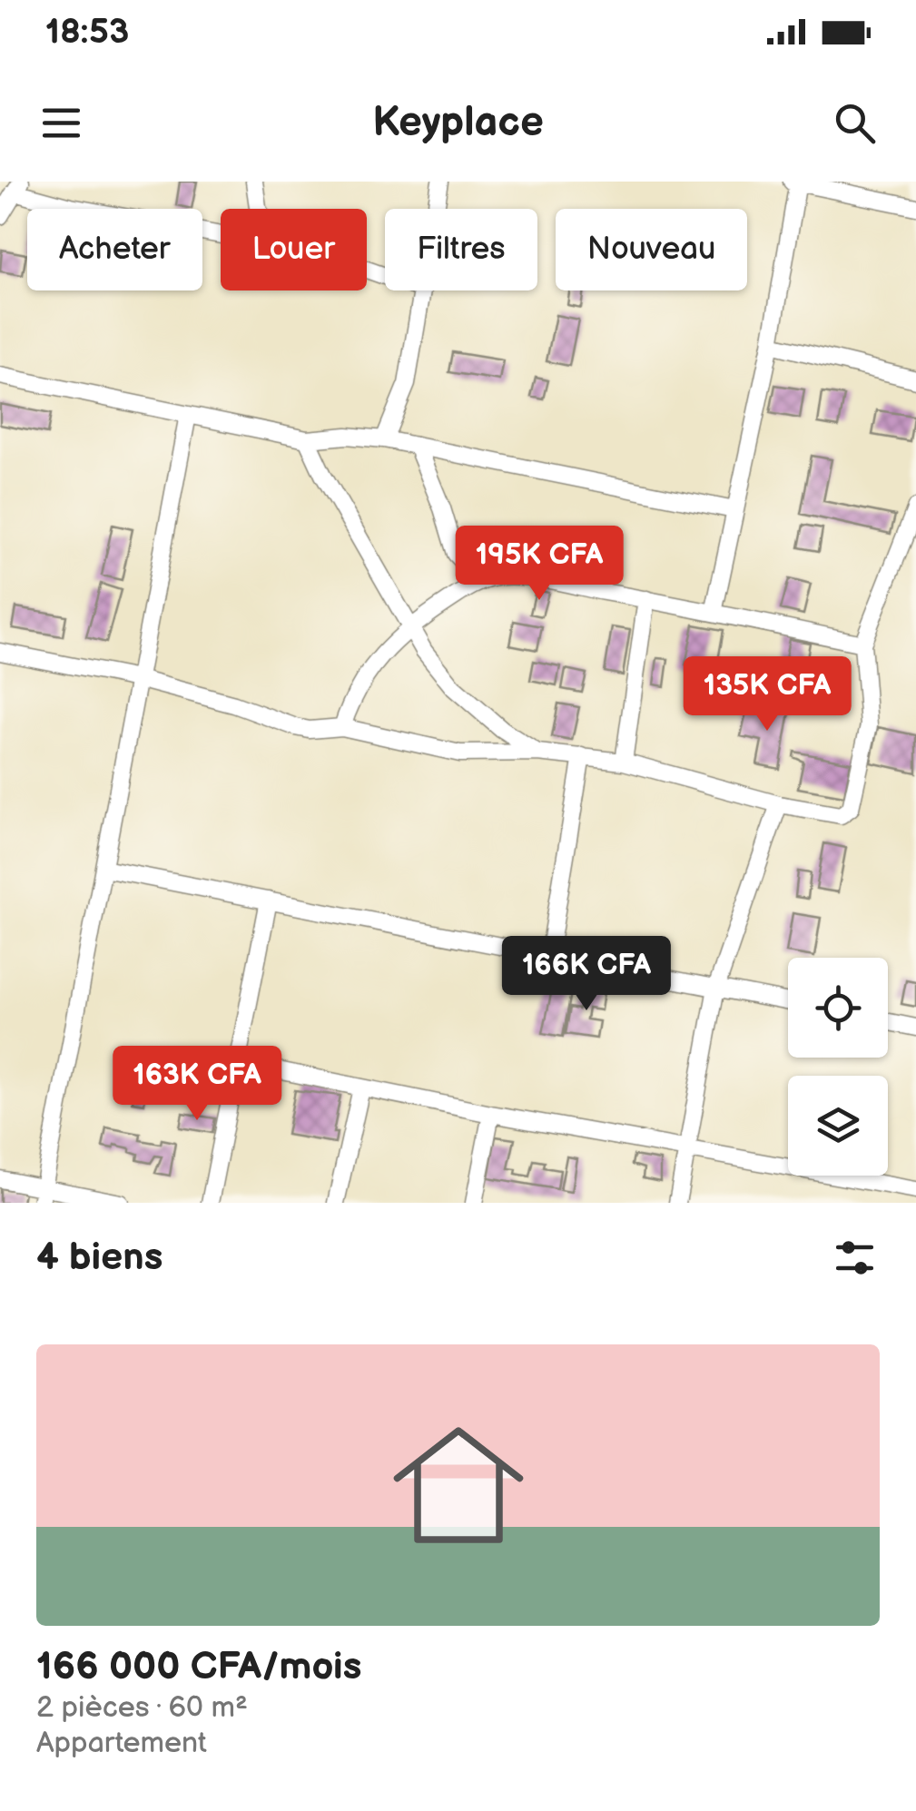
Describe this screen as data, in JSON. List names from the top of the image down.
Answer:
{
  "page": {
    "status": "18:53",
    "header": "Keyplace",
    "chip": [
      "Acheter",
      "Louer",
      "Filtres",
      "Nouveau"
    ],
    "price": [
      "195K CFA",
      "135K CFA",
      "166K CFA",
      "163K CFA"
    ],
    "heading": "4 biens",
    "list": [
      {
        "name": "166 000 CFA/mois",
        "note": "2 pièces · 60 m² · Appartement"
      }
    ]
  }
}
